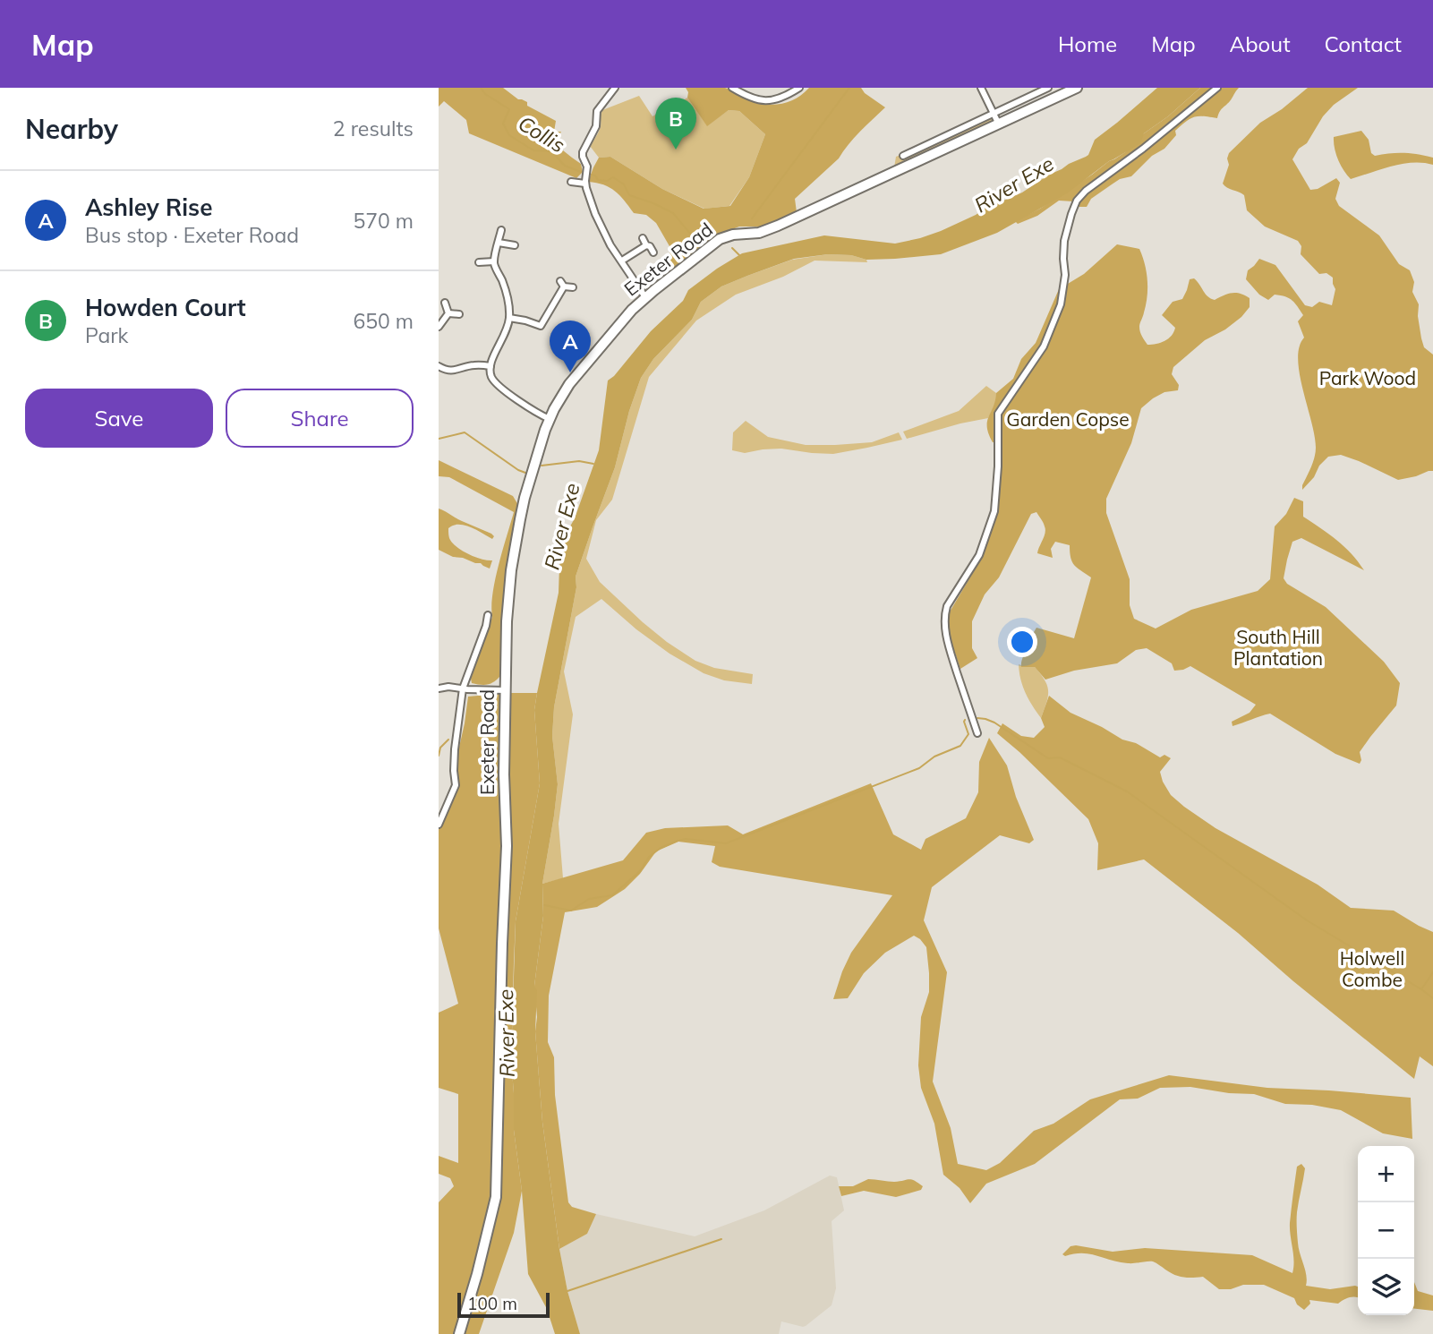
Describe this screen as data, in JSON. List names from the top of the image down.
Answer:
{
  "streets": {
    "main road": ["Exeter Road"]
  },
  "water": ["Collis", "River Exe"],
  "parks": [
    "Park Wood",
    "Garden Copse",
    "South Hill Plantation",
    "Holwell Combe"
  ],
  "scale_bar": "100 m",
  "page": {
    "header": "Map",
    "nav": [
      "Home",
      "Map",
      "About",
      "Contact"
    ],
    "heading": ["Nearby", "2 results"],
    "pins": ["B", "A"],
    "list": [
      {
        "mark": "A",
        "name": "Ashley Rise",
        "note": "Bus stop · Exeter Road",
        "value": "570 m"
      },
      {
        "mark": "B",
        "name": "Howden Court",
        "note": "Park",
        "value": "650 m"
      }
    ],
    "buttons": ["Save", "Share"],
    "map_buttons": ["+", "−"],
    "scale": "100 m"
  }
}
